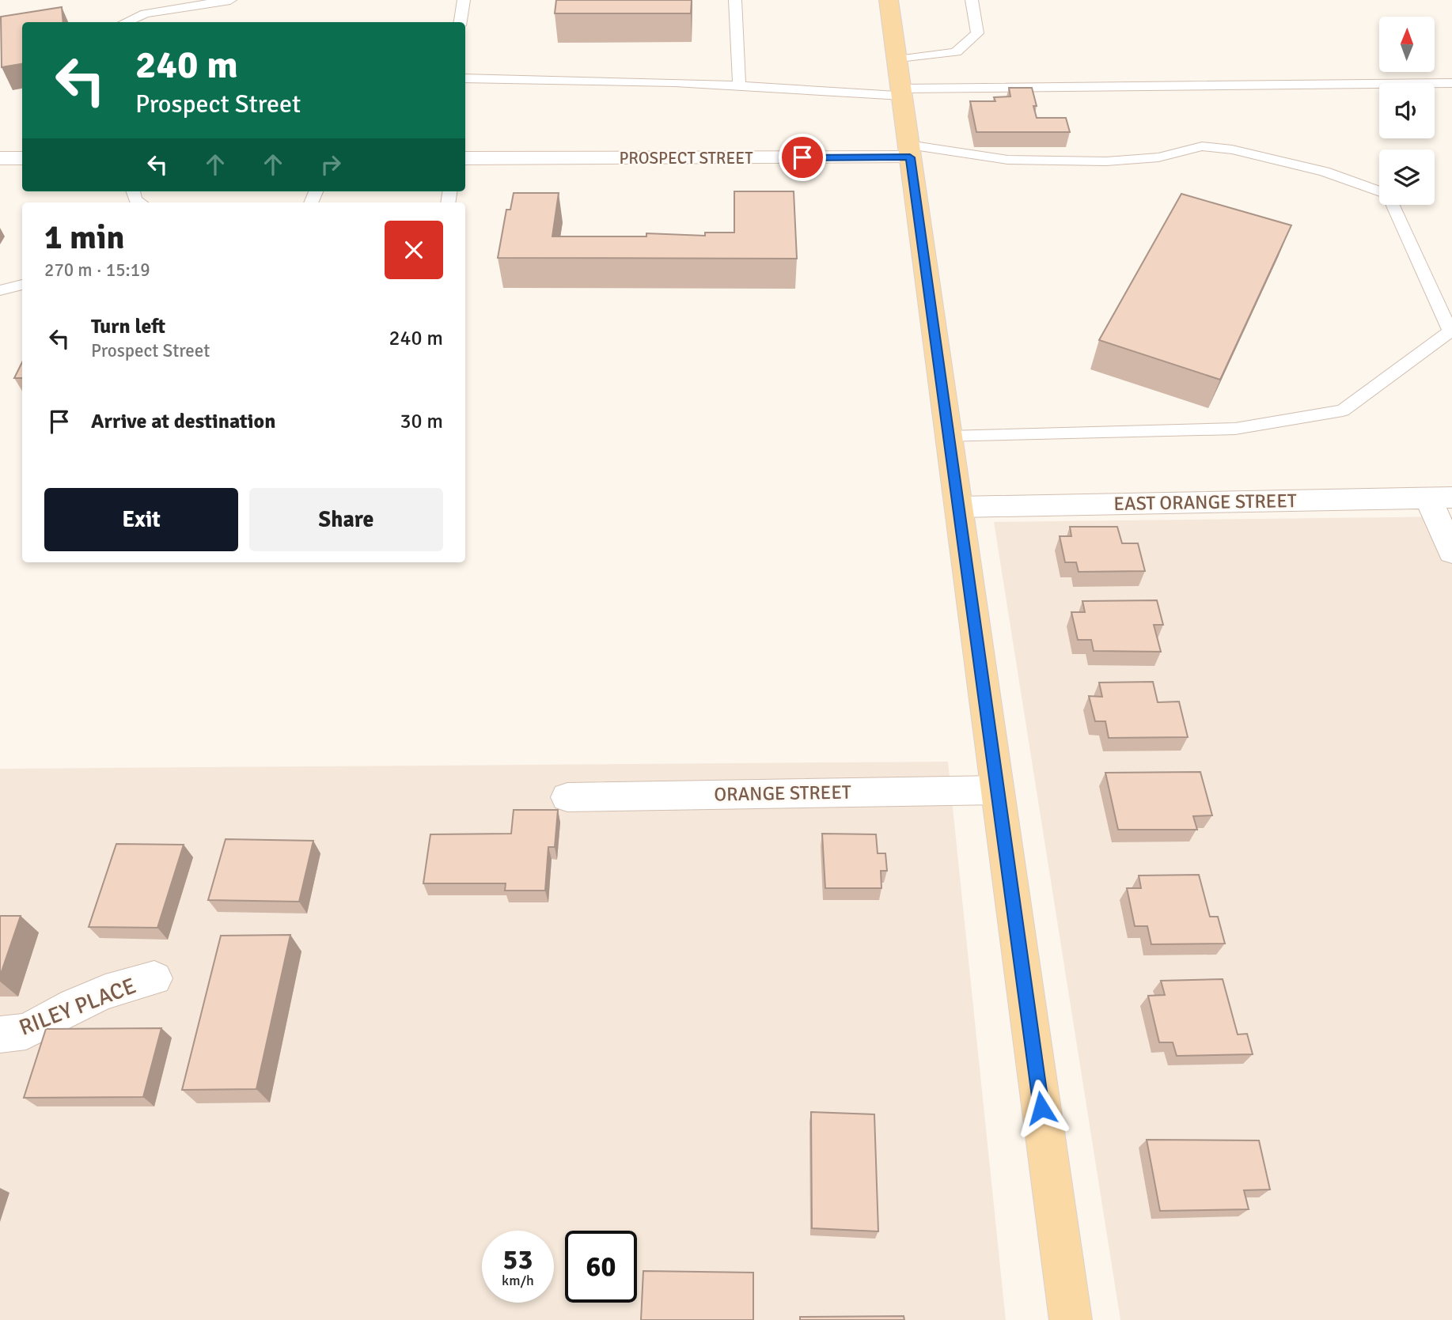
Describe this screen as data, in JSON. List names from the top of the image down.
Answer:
{
  "streets": {
    "street": [
      "PROSPECT STREET",
      "EAST ORANGE STREET",
      "ORANGE STREET",
      "RILEY PLACE"
    ]
  },
  "north": "top",
  "page": {
    "turn": ["240 m", "Prospect Street"],
    "heading": ["1 min", "270 m · 15:19"],
    "list": [
      {
        "name": "Turn left",
        "note": "Prospect Street",
        "value": "240 m"
      },
      {
        "name": "Arrive at destination",
        "value": "30 m"
      }
    ],
    "buttons": ["Exit", "Share"],
    "speed": "53 km/h",
    "limit": "60"
  }
}
